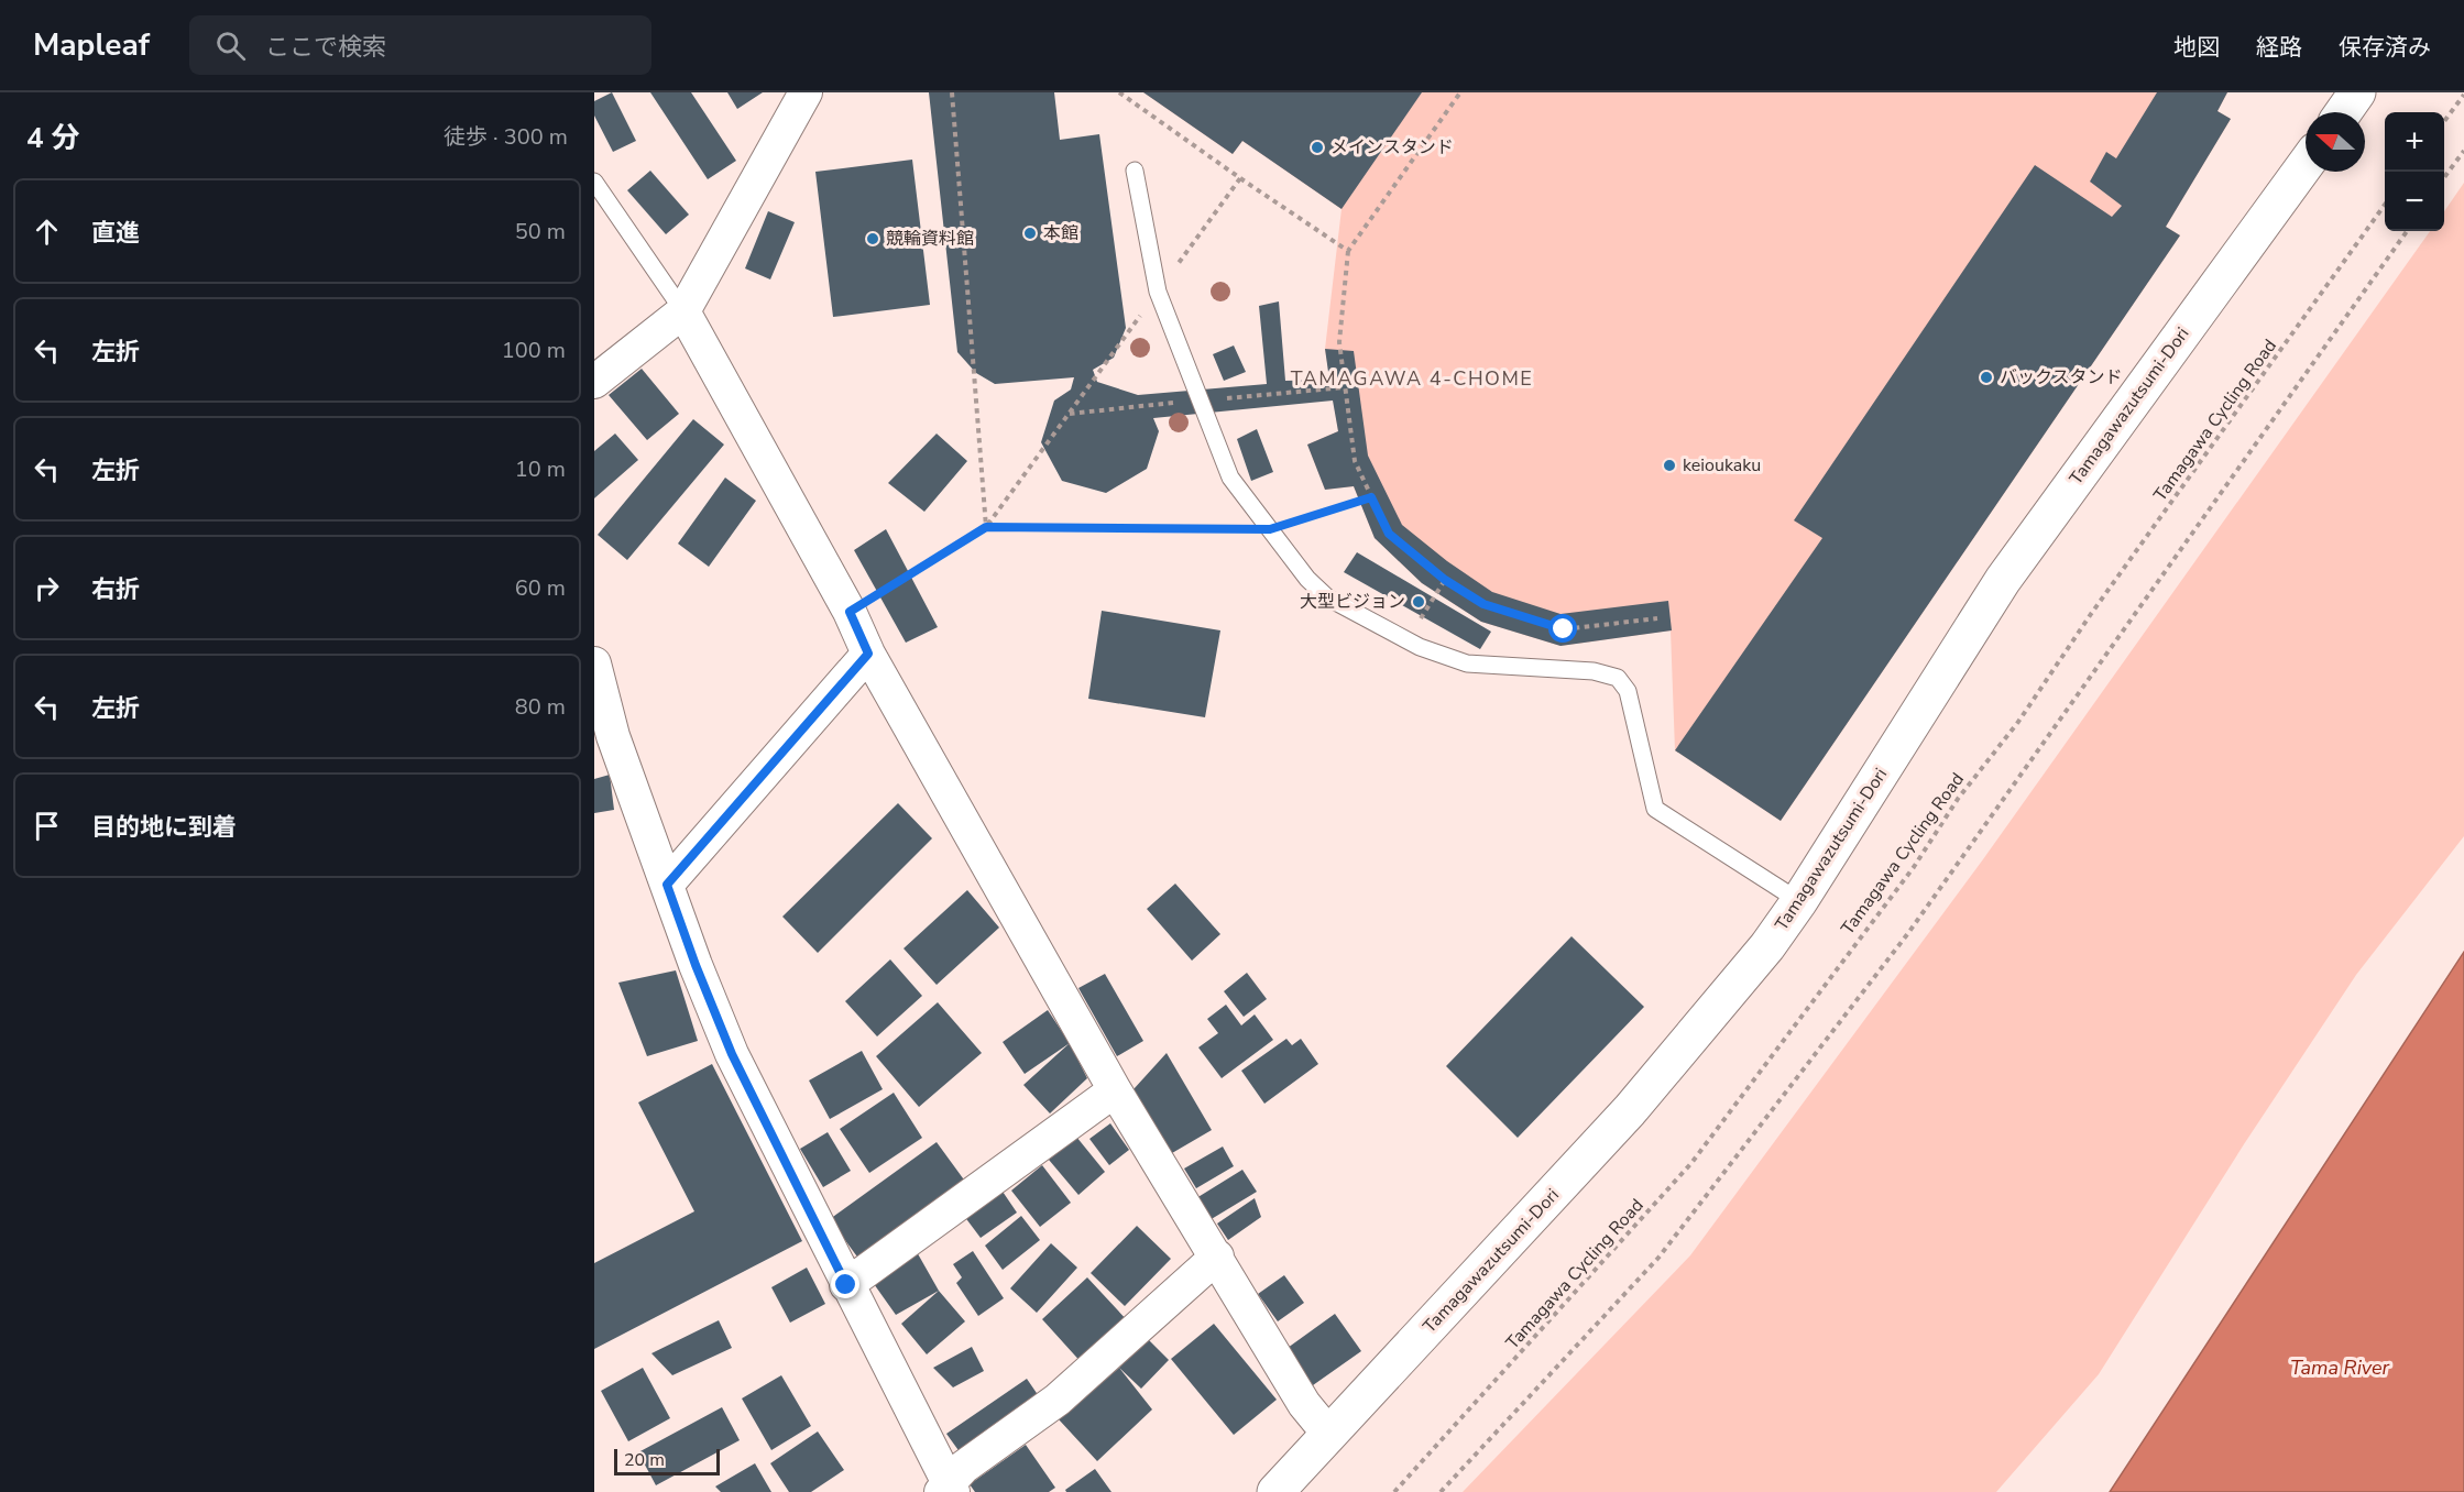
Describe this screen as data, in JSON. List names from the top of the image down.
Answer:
{
  "streets": {
    "street": ["Tamagawazutsumi-Dori"],
    "path": ["Tamagawa Cycling Road"]
  },
  "districts": ["TAMAGAWA 4-CHOME"],
  "water": ["Tama River"],
  "places": [
    "メインスタンド",
    "本館",
    "競輪資料館",
    "バックスタンド",
    "keioukaku",
    "大型ビジョン"
  ],
  "scale_bar": "20 m",
  "north": "left",
  "page": {
    "header": "Mapleaf",
    "search": "ここで検索",
    "nav": ["地図", "経路", "保存済み"],
    "heading": ["4 分", "徒歩 · 300 m"],
    "map_buttons": ["+", "−"],
    "list": [
      ["直進", "50 m"],
      ["左折", "100 m"],
      ["左折", "10 m"],
      ["右折", "60 m"],
      ["左折", "80 m"],
      "目的地に到着"
    ],
    "scale": "20 m"
  }
}
